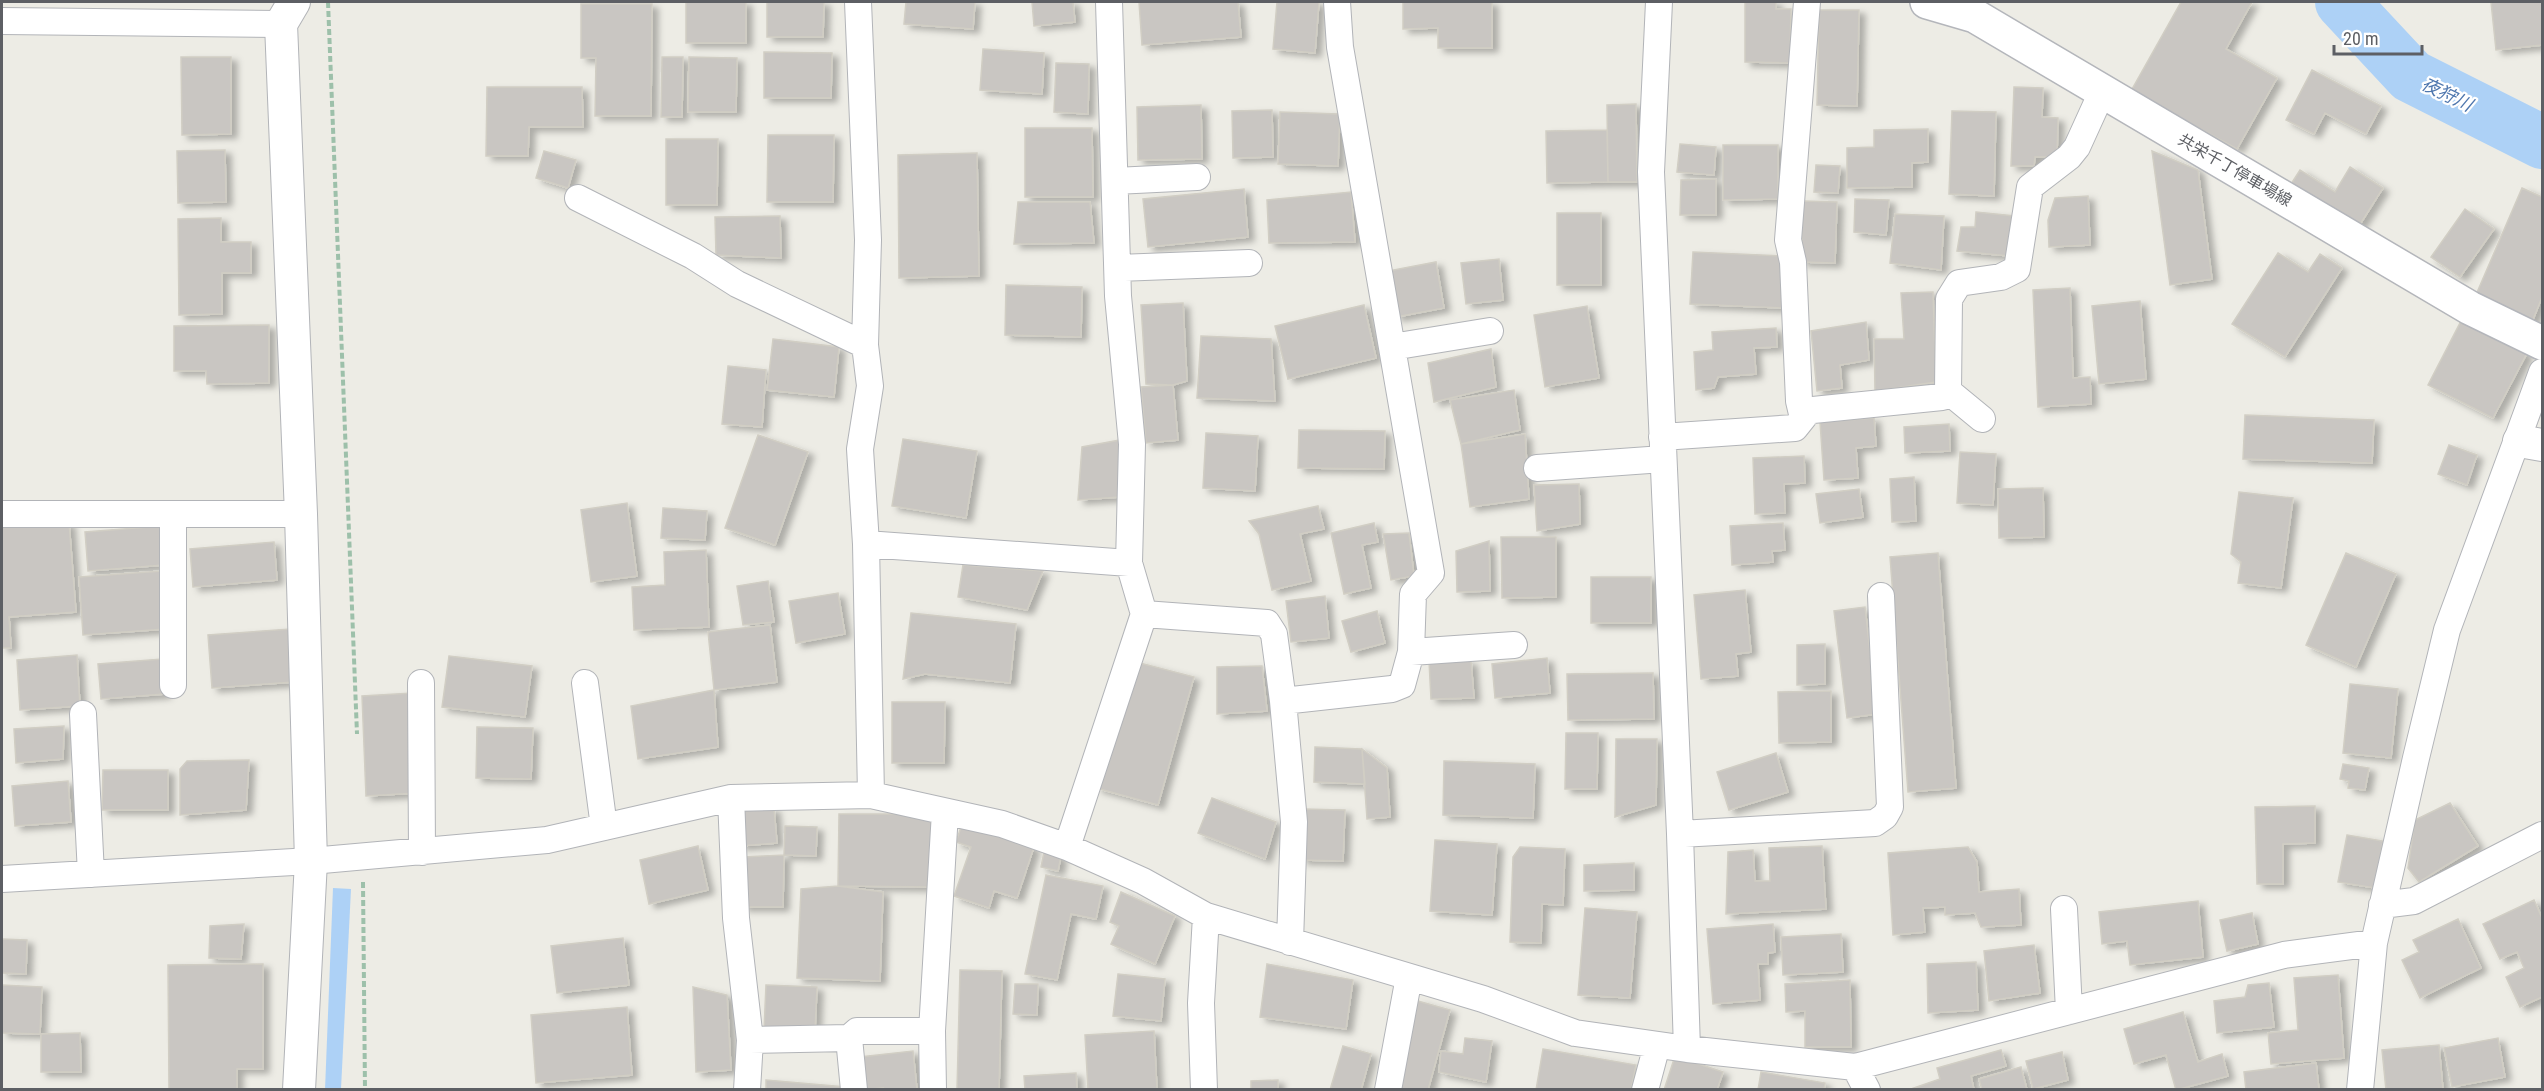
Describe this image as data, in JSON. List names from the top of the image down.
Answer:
{
  "streets": {
    "main road": ["共栄千丁停車場線"]
  },
  "water": ["夜狩川"],
  "scale_bar": "20 m"
}
